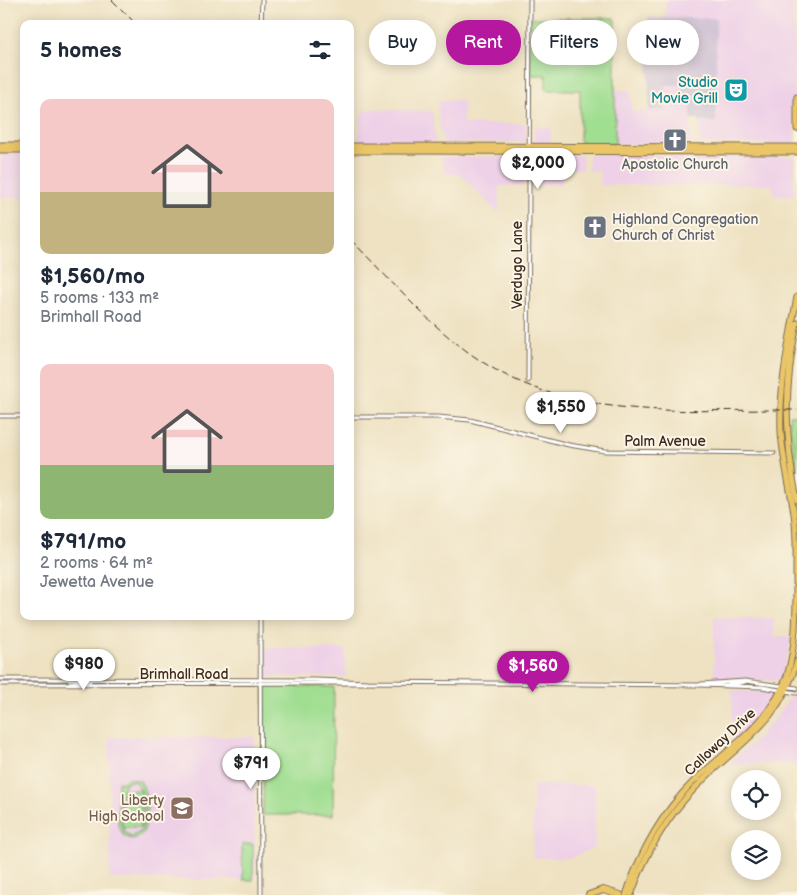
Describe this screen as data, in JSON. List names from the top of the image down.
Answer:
{
  "streets": {
    "main road": ["Calloway Drive"],
    "street": ["Verdugo Lane", "Palm Avenue", "Brimhall Road"]
  },
  "crossings": [
    ["Brimhall Road", "Calloway Drive"]
  ],
  "places": {
    "theatre": ["Studio Movie Grill"],
    "church": ["Apostolic Church", "Highland Congregation Church of Christ"],
    "school or university": ["Liberty High School"]
  },
  "page": {
    "chip": [
      "Buy",
      "Rent",
      "Filters",
      "New"
    ],
    "heading": "5 homes",
    "list": [
      {
        "name": "$1,560/mo",
        "note": "5 rooms · 133 m² · Brimhall Road"
      },
      {
        "name": "$791/mo",
        "note": "2 rooms · 64 m² · Jewetta Avenue"
      }
    ],
    "price": [
      "$2,000",
      "$1,550",
      "$980",
      "$1,560",
      "$791"
    ]
  }
}
